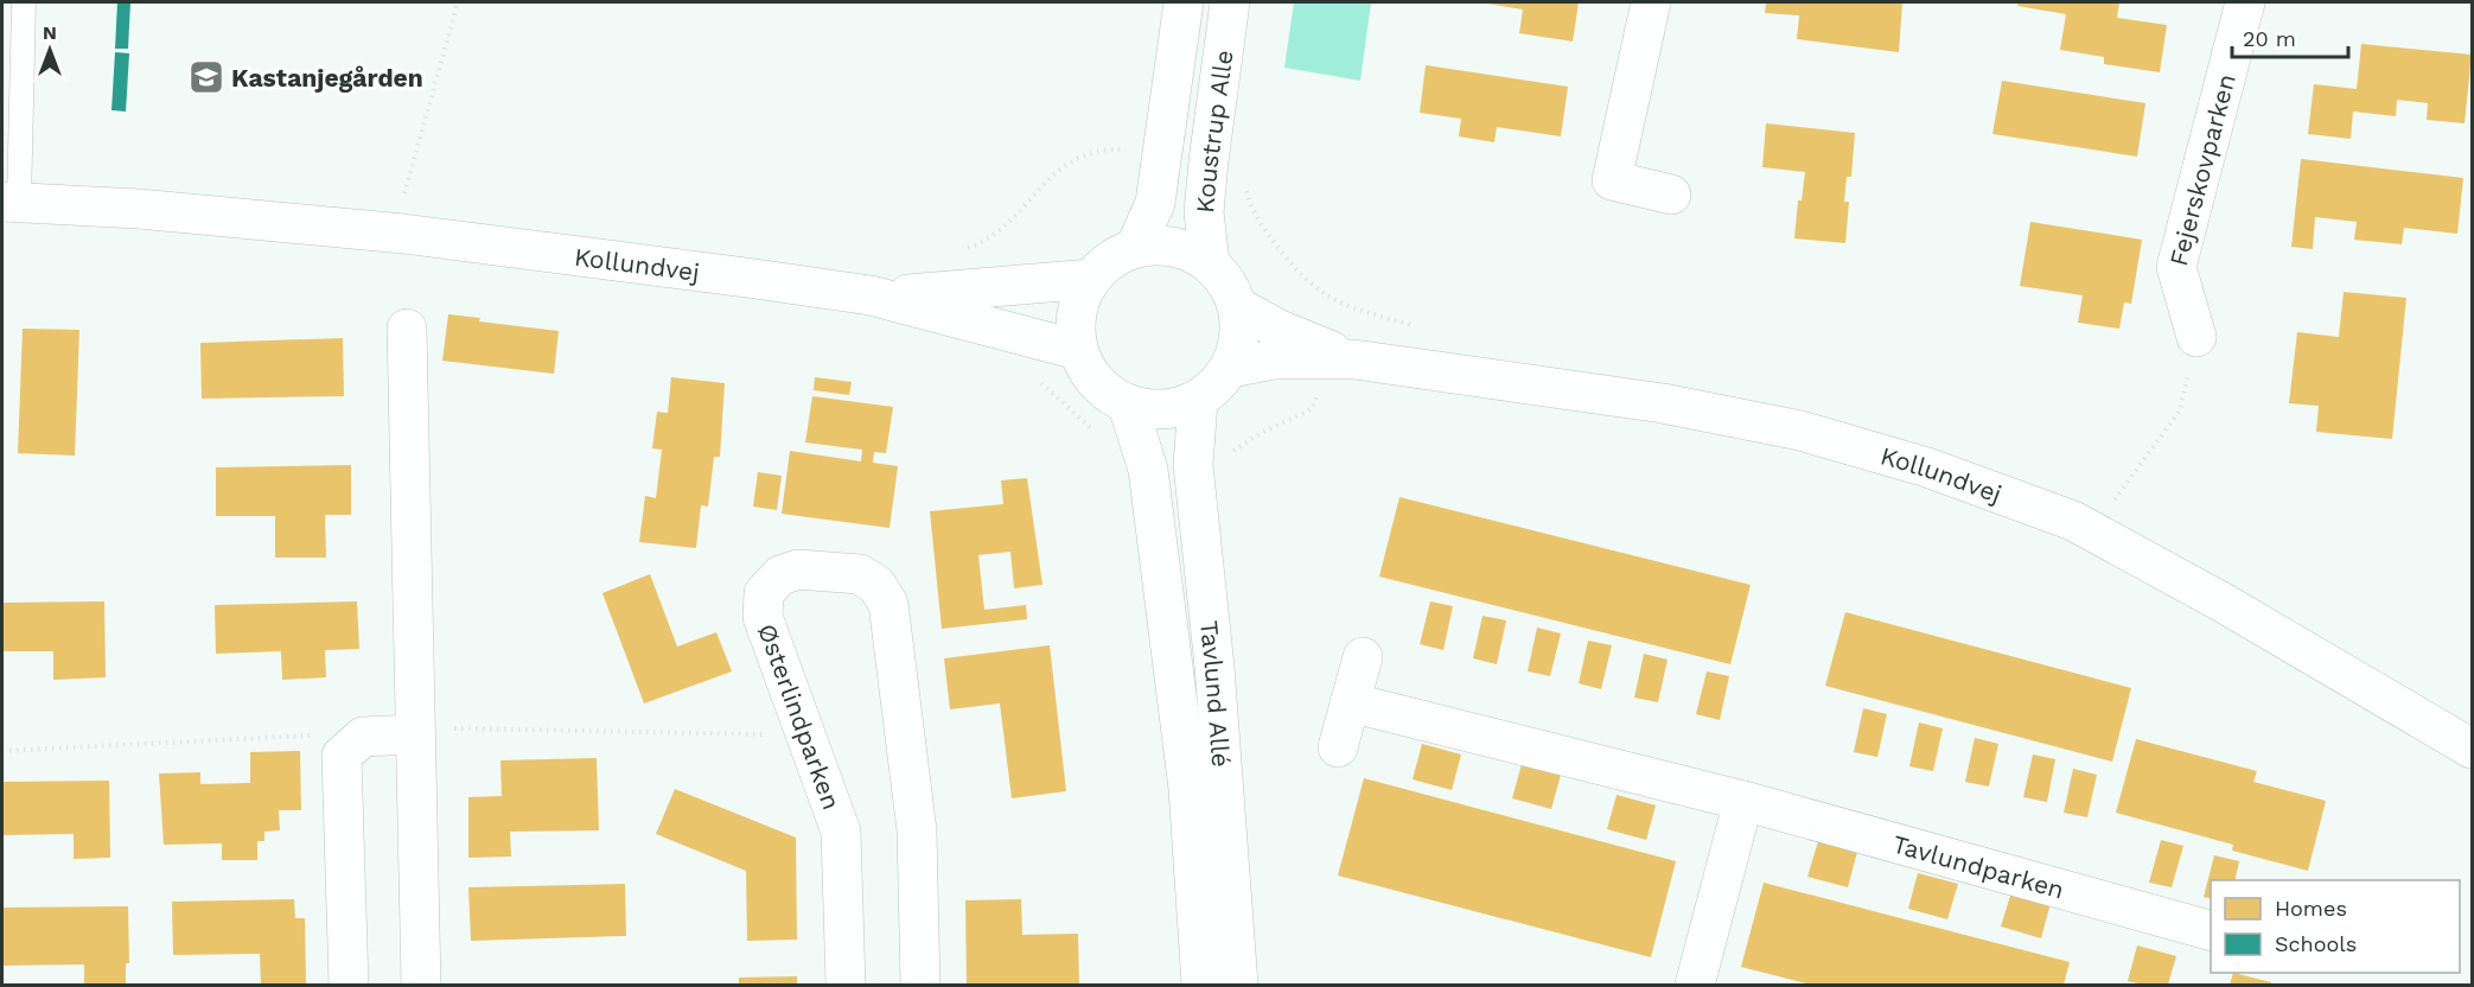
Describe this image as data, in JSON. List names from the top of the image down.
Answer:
{
  "streets": {
    "street": [
      "Koustrup Alle",
      "Fejerskovparken",
      "Kollundvej",
      "Tavlund Allé",
      "Østerlindparken",
      "Tavlundparken"
    ]
  },
  "crossings": [
    ["Koustrup Alle", "Kollundvej"],
    ["Koustrup Alle", "Tavlund Allé"],
    ["Kollundvej", "Tavlund Allé"]
  ],
  "places": {
    "school or university": ["Kastanjegården"]
  },
  "legend": ["Homes", "Schools"],
  "scale_bar": "20 m",
  "north": "top"
}
